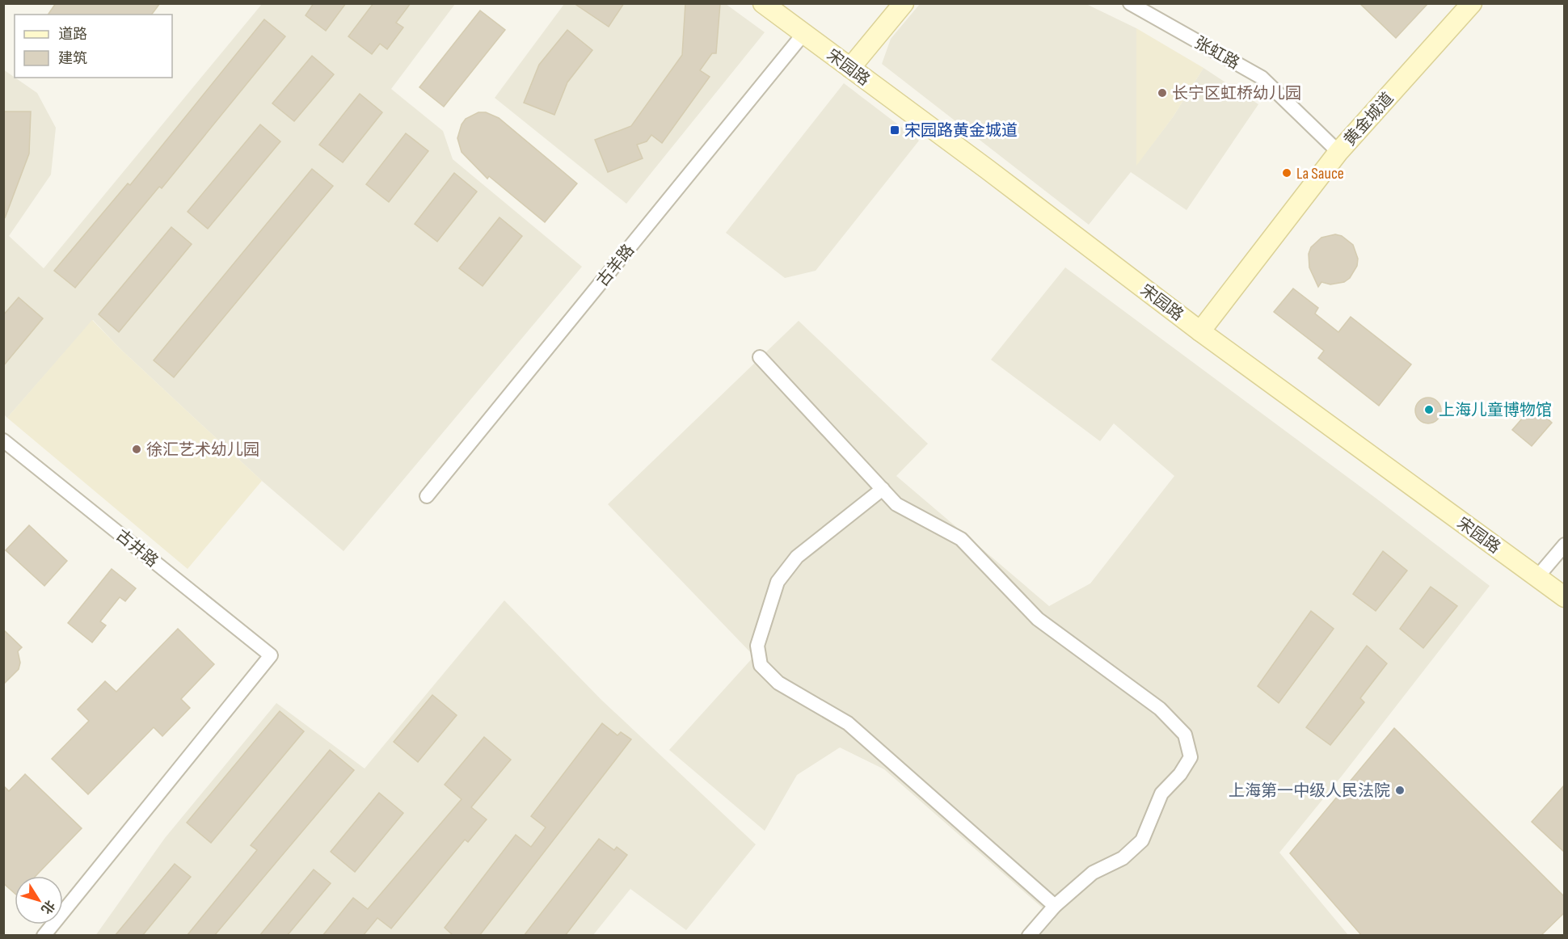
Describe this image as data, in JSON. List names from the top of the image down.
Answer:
{
  "streets": {
    "main road": ["宋园路", "黄金城道"],
    "street": ["张虹路", "古羊路", "古井路"]
  },
  "crossings": [
    ["张虹路", "黄金城道"],
    ["宋园路", "黄金城道"],
    ["宋园路", "古羊路"]
  ],
  "places": {
    "other": [
      "长宁区虹桥幼儿园",
      "La Sauce",
      "上海儿童博物馆",
      "徐汇艺术幼儿园",
      "上海第一中级人民法院"
    ],
    "transit": ["宋园路黄金城道"]
  },
  "legend": ["道路", "建筑"],
  "north": "bottom right"
}
